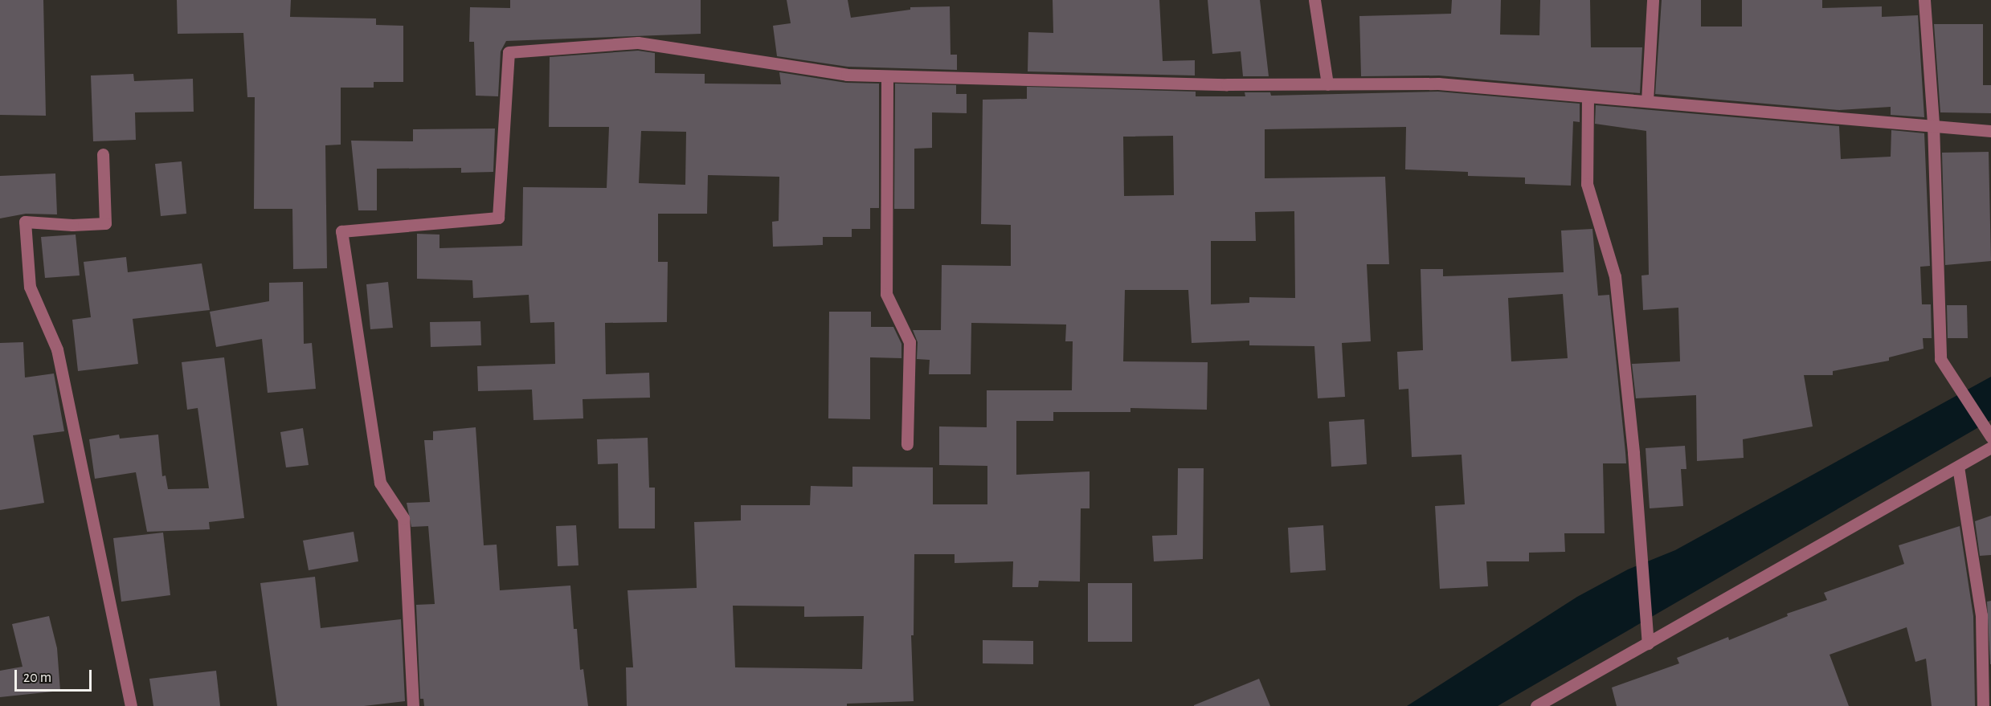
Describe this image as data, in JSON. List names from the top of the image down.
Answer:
{
  "scale_bar": "20 m"
}
